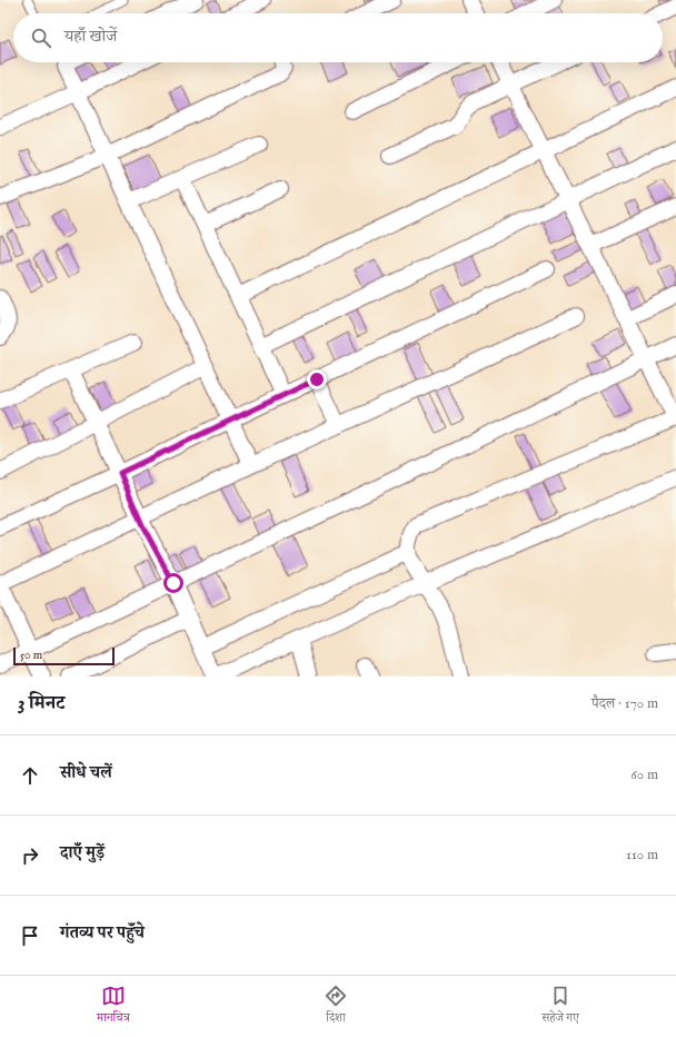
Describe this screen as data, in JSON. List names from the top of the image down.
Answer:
{
  "scale_bar": "50 m",
  "page": {
    "search": "यहाँ खोजें",
    "scale": "50 m",
    "heading": ["3 मिनट", "पैदल · 170 m"],
    "list": [
      ["सीधे चलें", "60 m"],
      ["दाएँ मुड़ें", "110 m"],
      "गंतव्य पर पहुँचे"
    ],
    "nav": ["मानचित्र", "दिशा", "सहेजे गए"]
  }
}
